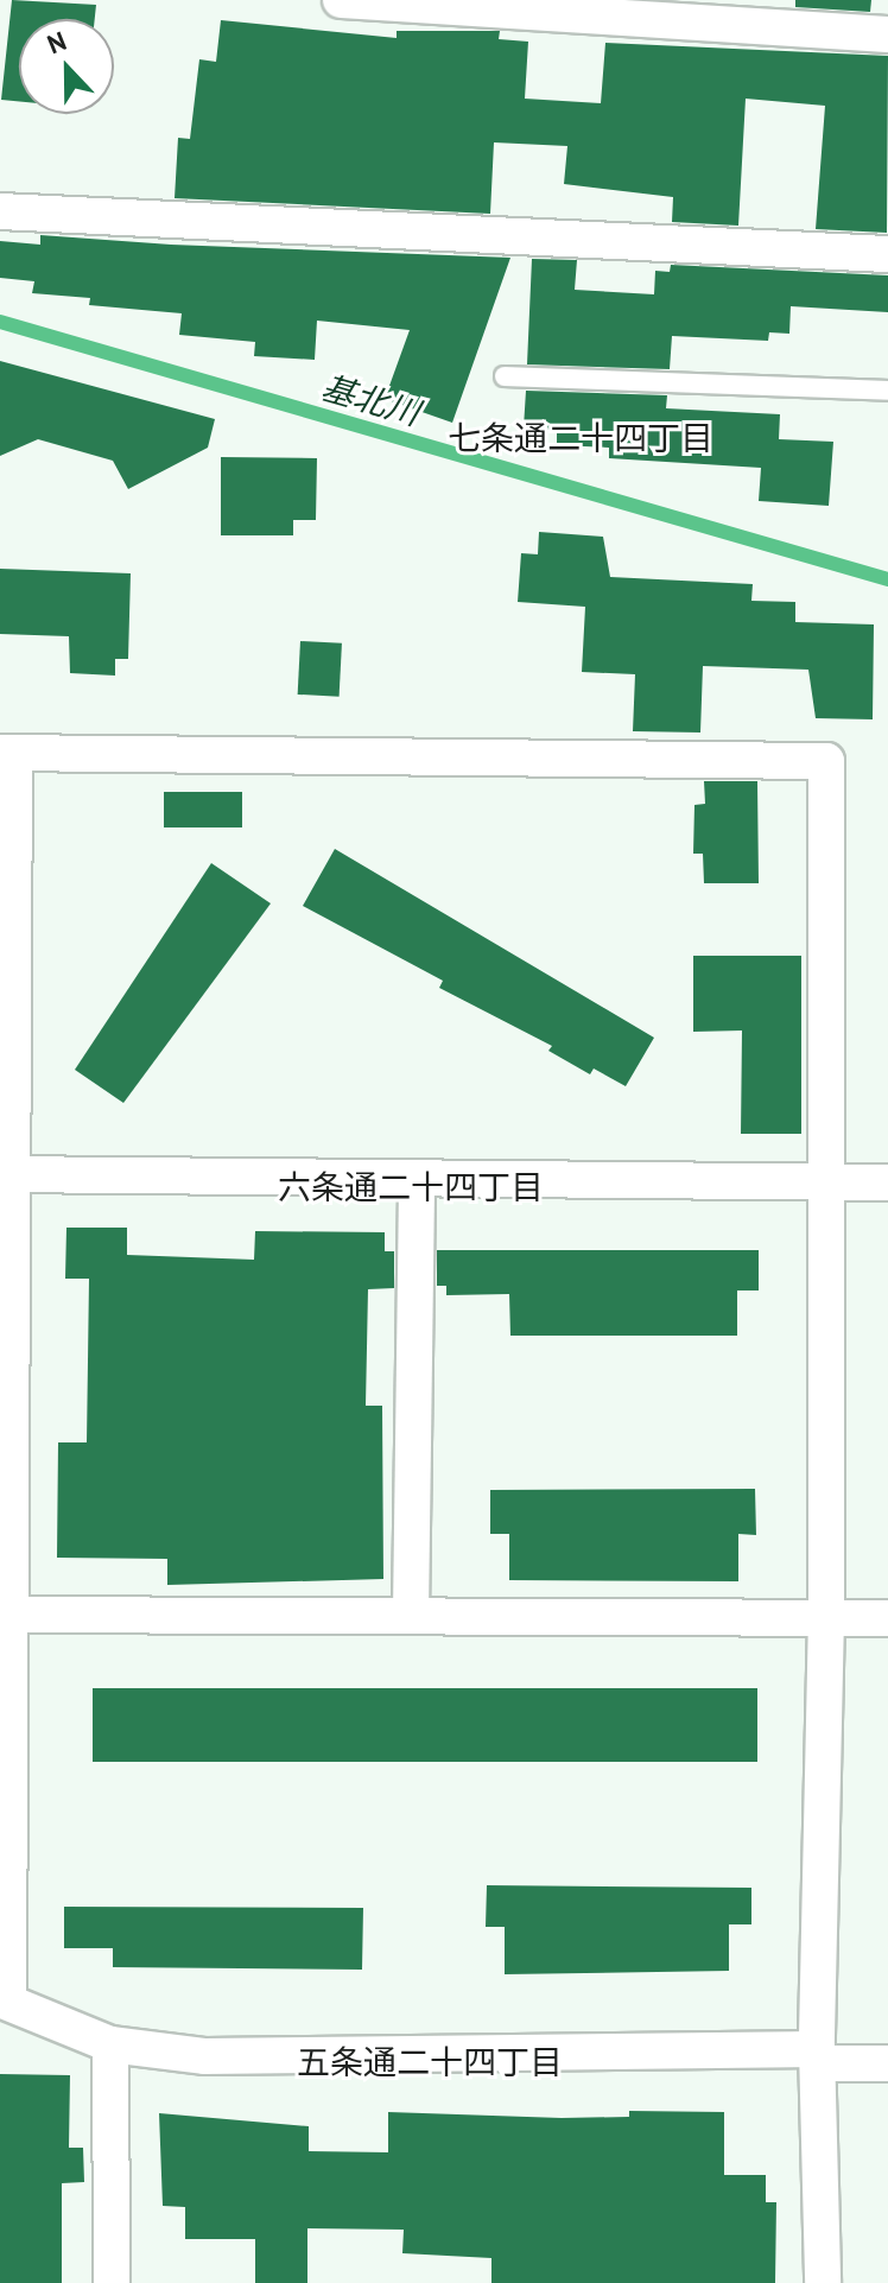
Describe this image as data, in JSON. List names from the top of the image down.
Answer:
{
  "districts": ["七条通二十四丁目", "六条通二十四丁目", "五条通二十四丁目"],
  "water": ["基北川"],
  "north": "top"
}
